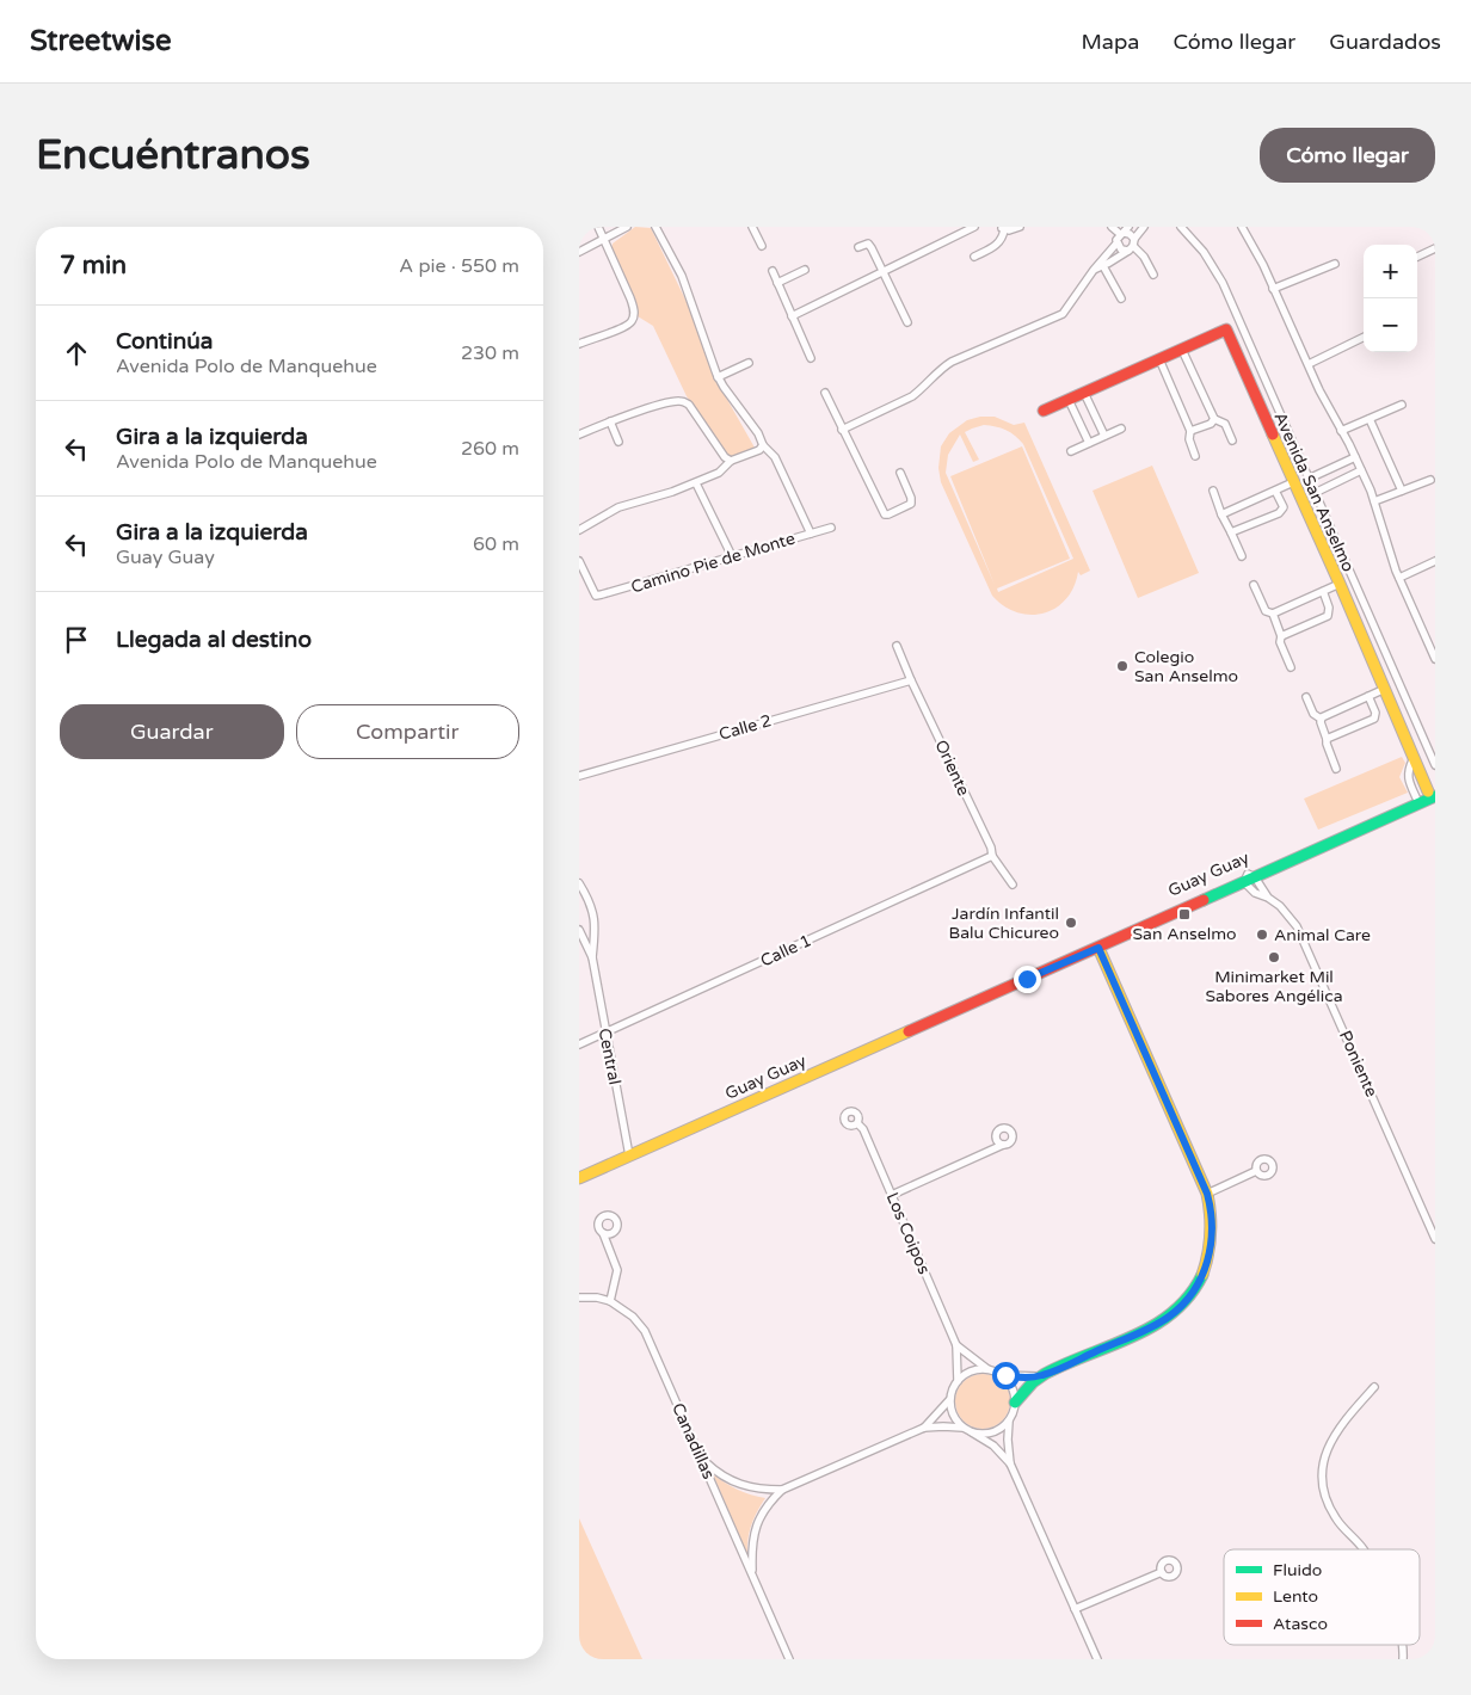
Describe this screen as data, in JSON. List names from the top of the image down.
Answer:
{
  "streets": {
    "street": [
      "Avenida San Anselmo",
      "Camino Pie de Monte",
      "Calle 2",
      "Oriente",
      "Guay Guay",
      "Calle 1",
      "Central",
      "Poniente",
      "Los Coipos",
      "Canadillas"
    ]
  },
  "crossings": [
    ["Calle 2", "Oriente"],
    ["Oriente", "Calle 1"],
    ["Guay Guay", "Central"],
    ["Guay Guay", "Poniente"],
    ["Calle 1", "Central"]
  ],
  "places": {
    "other": [
      "Colegio San Anselmo",
      "Jardín Infantil Balu Chicureo",
      "Animal Care",
      "Minimarket Mil Sabores Angélica"
    ],
    "transit": ["San Anselmo"]
  },
  "legend": ["Fluido", "Lento", "Atasco"],
  "page": {
    "header": "Streetwise",
    "nav": ["Mapa", "Cómo llegar", "Guardados"],
    "buttons": [
      "Cómo llegar",
      ["Guardar", "Compartir"]
    ],
    "title": "Encuéntranos",
    "heading": ["7 min", "A pie · 550 m"],
    "map_buttons": ["+", "−"],
    "list": [
      ["Continúa", "Avenida Polo de Manquehue", "230 m"],
      ["Gira a la izquierda", "Avenida Polo de Manquehue", "260 m"],
      ["Gira a la izquierda", "Guay Guay", "60 m"],
      "Llegada al destino"
    ]
  }
}
